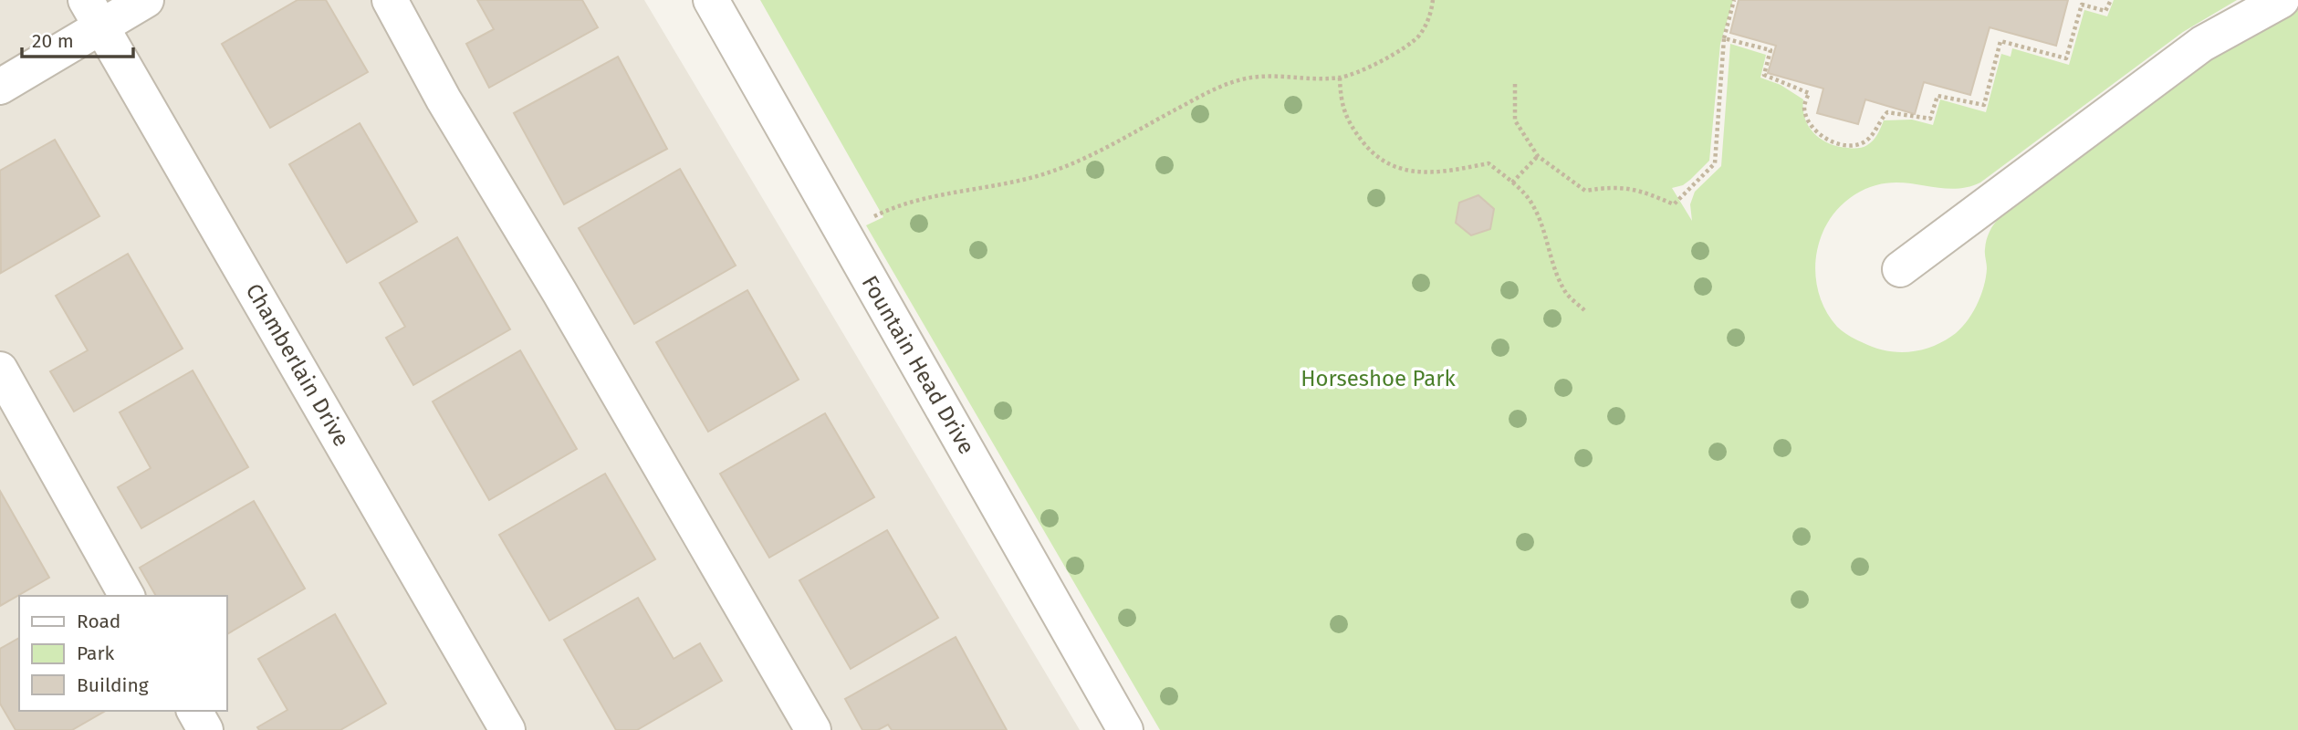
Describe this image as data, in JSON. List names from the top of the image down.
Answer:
{
  "streets": {
    "street": ["Chamberlain Drive", "Fountain Head Drive"]
  },
  "parks": ["Horseshoe Park"],
  "legend": ["Road", "Park", "Building"],
  "scale_bar": "20 m"
}
